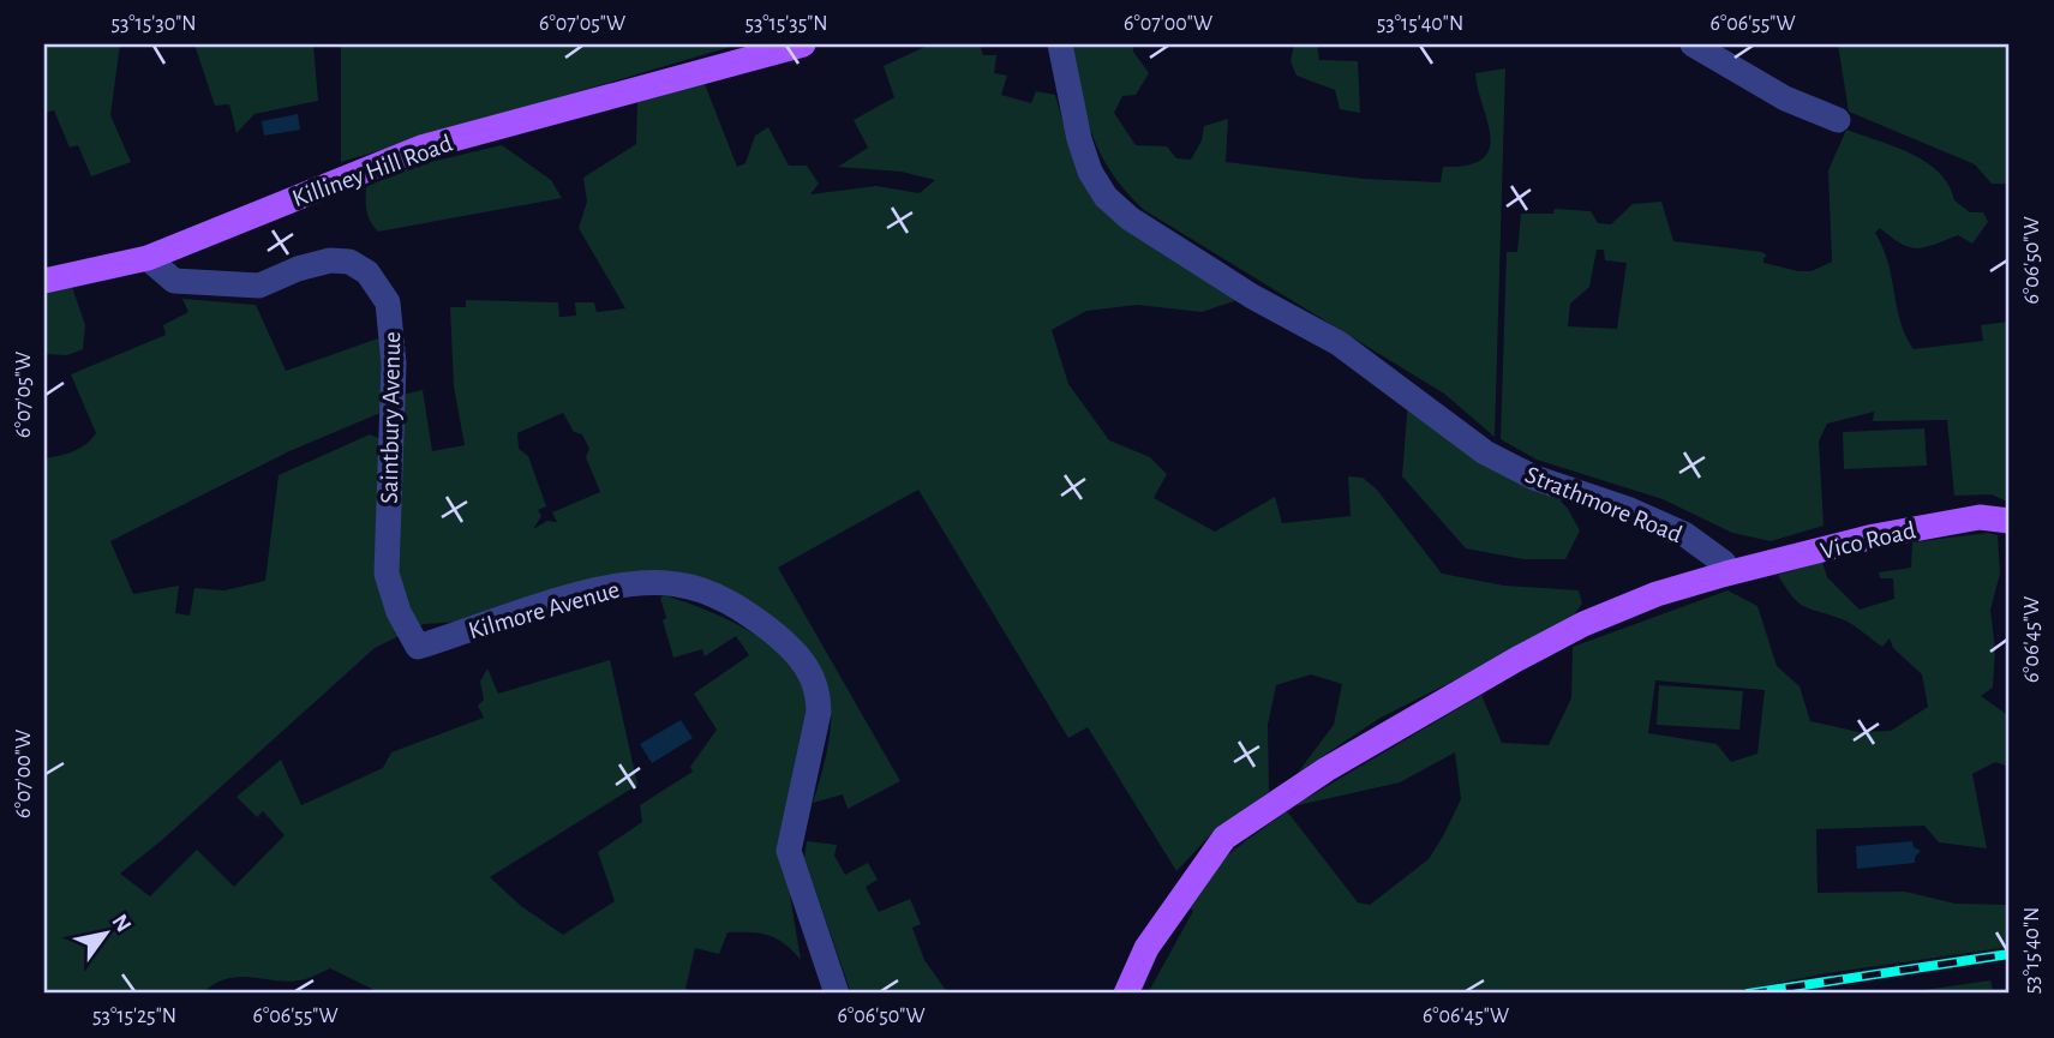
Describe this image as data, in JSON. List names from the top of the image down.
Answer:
{
  "streets": {
    "main road": ["Killiney Hill Road", "Vico Road"],
    "street": ["Saintbury Avenue", "Strathmore Road", "Kilmore Avenue"]
  },
  "crossings": [
    ["Killiney Hill Road", "Saintbury Avenue"],
    ["Saintbury Avenue", "Kilmore Avenue"],
    ["Strathmore Road", "Vico Road"]
  ],
  "north": "top right",
  "coordinates": [
    "53°15'30\"N",
    "6°07'05\"W",
    "53°15'35\"N",
    "6°07'00\"W",
    "53°15'40\"N",
    "6°06'55\"W",
    "6°06'50\"W",
    "6°06'45\"W",
    "53°15'25\"N"
  ]
}
